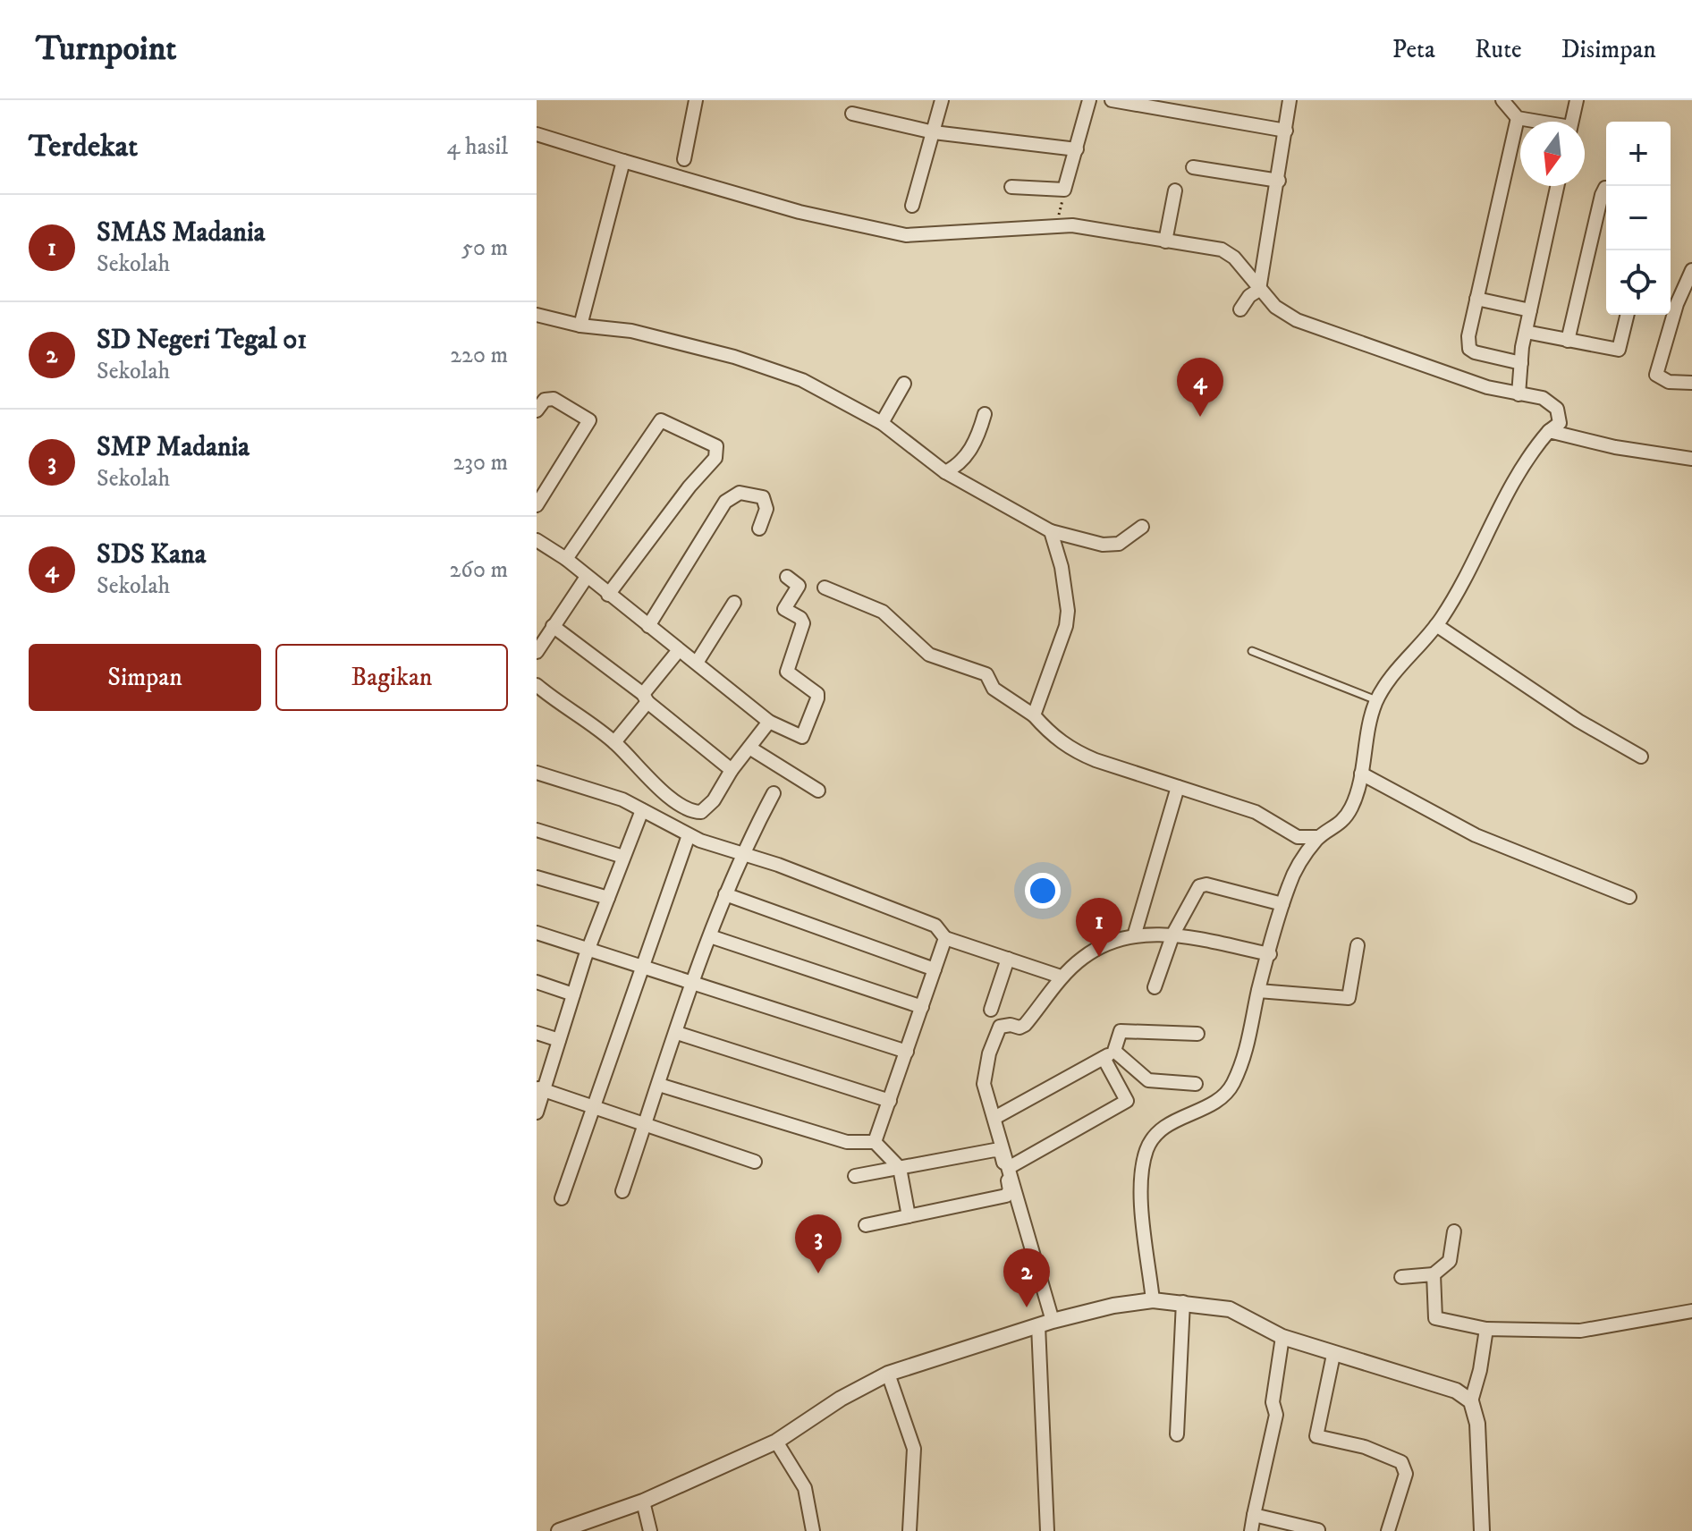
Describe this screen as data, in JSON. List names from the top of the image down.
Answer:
{
  "north": "bottom",
  "page": {
    "header": "Turnpoint",
    "nav": ["Peta", "Rute", "Disimpan"],
    "heading": ["Terdekat", "4 hasil"],
    "map_buttons": ["+", "−"],
    "list": [
      {
        "mark": "1",
        "name": "SMAS Madania",
        "note": "Sekolah",
        "value": "50 m"
      },
      {
        "mark": "2",
        "name": "SD Negeri Tegal 01",
        "note": "Sekolah",
        "value": "220 m"
      },
      {
        "mark": "3",
        "name": "SMP Madania",
        "note": "Sekolah",
        "value": "230 m"
      },
      {
        "mark": "4",
        "name": "SDS Kana",
        "note": "Sekolah",
        "value": "260 m"
      }
    ],
    "pins": [
      "4",
      "1",
      "3",
      "2"
    ],
    "buttons": ["Simpan", "Bagikan"]
  }
}
